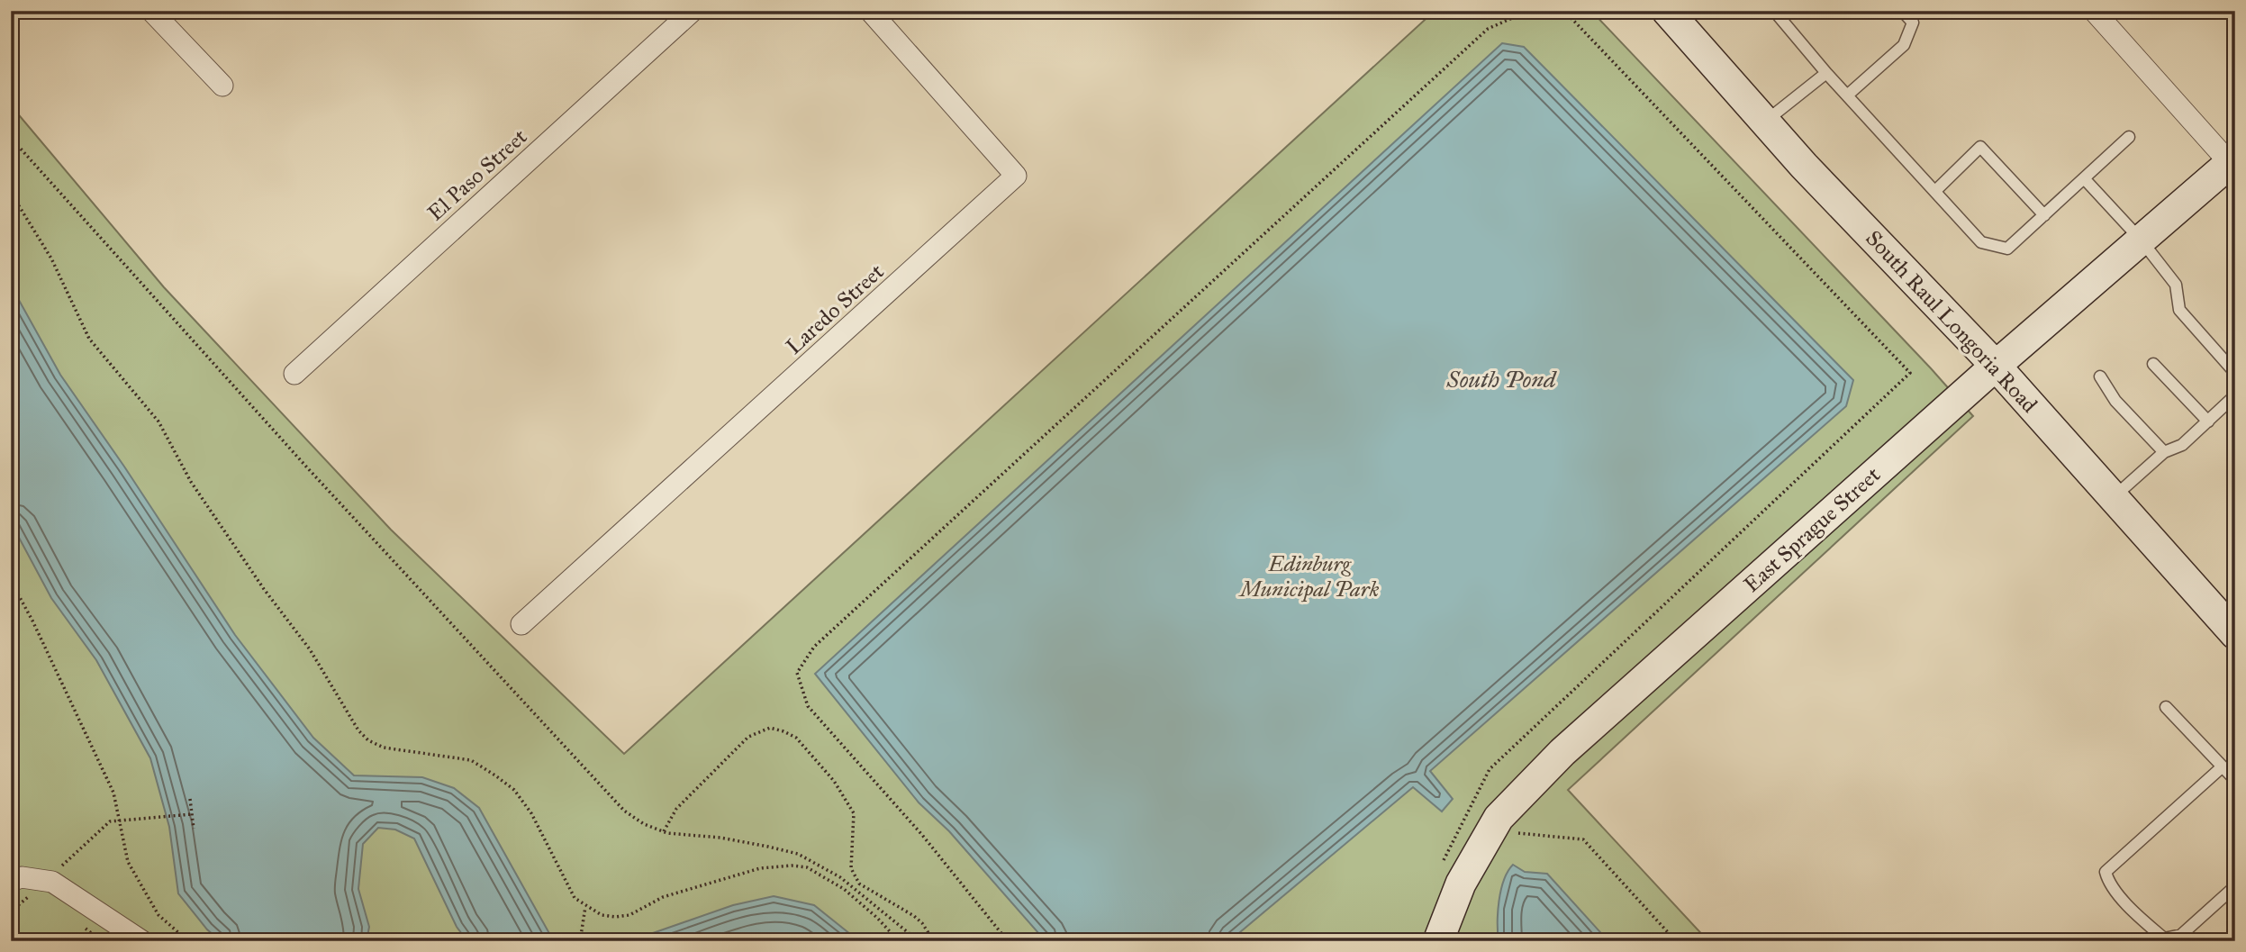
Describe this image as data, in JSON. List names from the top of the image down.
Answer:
{
  "streets": {
    "street": [
      "El Paso Street",
      "Laredo Street",
      "South Raul Longoria Road",
      "East Sprague Street"
    ]
  },
  "crossings": [
    ["South Raul Longoria Road", "East Sprague Street"]
  ],
  "water": ["South Pond"],
  "parks": ["Edinburg Municipal Park"]
}
